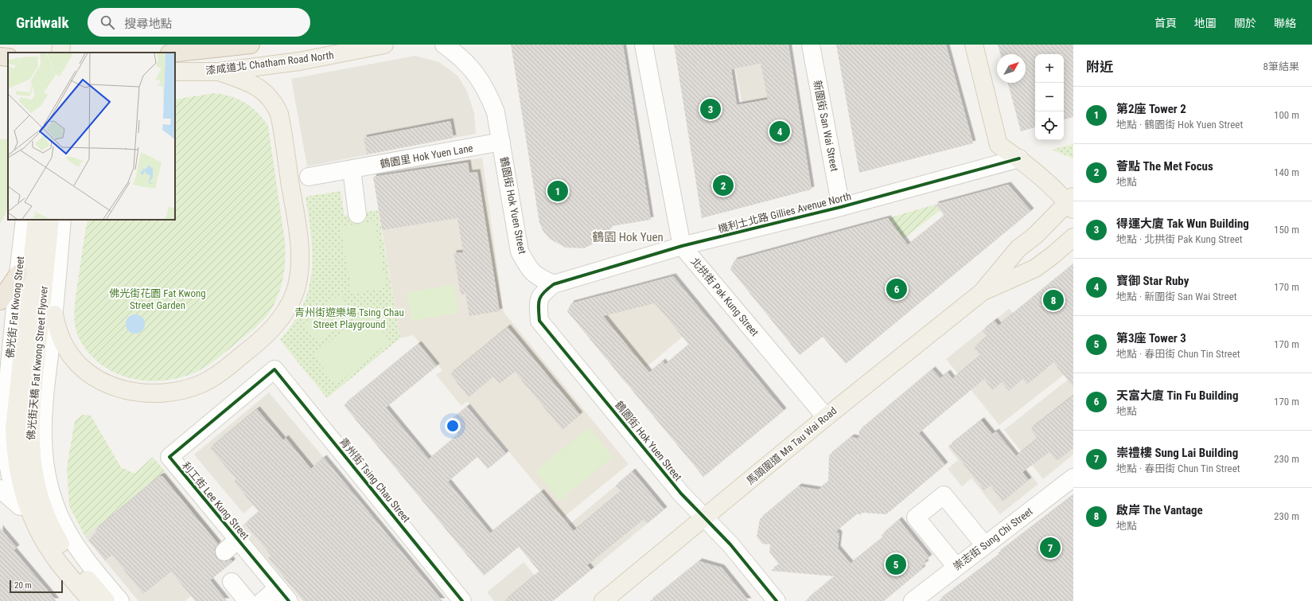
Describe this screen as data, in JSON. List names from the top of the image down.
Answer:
{
  "streets": {
    "highway": ["漆咸道北 Chatham Road North"],
    "main road": ["佛光街天橋 Fat Kwong Street Flyover", "馬頭圍道 Ma Tau Wai Road"],
    "street": [
      "新圍街 San Wai Street",
      "鶴園里 Hok Yuen Lane",
      "鶴園街 Hok Yuen Street",
      "機利士北路 Gillies Avenue North",
      "北拱街 Pak Kung Street",
      "佛光街 Fat Kwong Street",
      "青州街 Tsing Chau Street",
      "利工街 Lee Kung Street",
      "崇志街 Sung Chi Street"
    ]
  },
  "crossings": [
    ["新圍街 San Wai Street", "機利士北路 Gillies Avenue North"],
    ["鶴園里 Hok Yuen Lane", "鶴園街 Hok Yuen Street"],
    ["鶴園街 Hok Yuen Street", "機利士北路 Gillies Avenue North"],
    ["鶴園街 Hok Yuen Street", "馬頭圍道 Ma Tau Wai Road"],
    ["機利士北路 Gillies Avenue North", "北拱街 Pak Kung Street"],
    ["北拱街 Pak Kung Street", "馬頭圍道 Ma Tau Wai Road"],
    ["青州街 Tsing Chau Street", "利工街 Lee Kung Street"]
  ],
  "districts": ["鶴園 Hok Yuen"],
  "parks": ["佛光街花園 Fat Kwong Street Garden", "青州街遊樂場 Tsing Chau Street Playground"],
  "scale_bar": "20 m",
  "north": "top right",
  "page": {
    "header": "Gridwalk",
    "search": "搜尋地點",
    "nav": [
      "首頁",
      "地圖",
      "關於",
      "聯絡"
    ],
    "heading": ["附近", "8筆結果"],
    "map_buttons": ["+", "−"],
    "list": [
      {
        "mark": "1",
        "name": "第2座 Tower 2",
        "note": "地點 · 鶴園街 Hok Yuen Street",
        "value": "100 m"
      },
      {
        "mark": "2",
        "name": "薈點 The Met Focus",
        "note": "地點",
        "value": "140 m"
      },
      {
        "mark": "3",
        "name": "得運大廈 Tak Wun Building",
        "note": "地點 · 北拱街 Pak Kung Street",
        "value": "150 m"
      },
      {
        "mark": "4",
        "name": "寶御 Star Ruby",
        "note": "地點 · 新圍街 San Wai Street",
        "value": "170 m"
      },
      {
        "mark": "5",
        "name": "第3座 Tower 3",
        "note": "地點 · 春田街 Chun Tin Street",
        "value": "170 m"
      },
      {
        "mark": "6",
        "name": "天富大廈 Tin Fu Building",
        "note": "地點",
        "value": "170 m"
      },
      {
        "mark": "7",
        "name": "崇禮樓 Sung Lai Building",
        "note": "地點 · 春田街 Chun Tin Street",
        "value": "230 m"
      },
      {
        "mark": "8",
        "name": "啟岸 The Vantage",
        "note": "地點",
        "value": "230 m"
      }
    ],
    "pins": [
      "3",
      "4",
      "2",
      "1",
      "6",
      "8",
      "7",
      "5"
    ],
    "scale": "20 m"
  }
}
